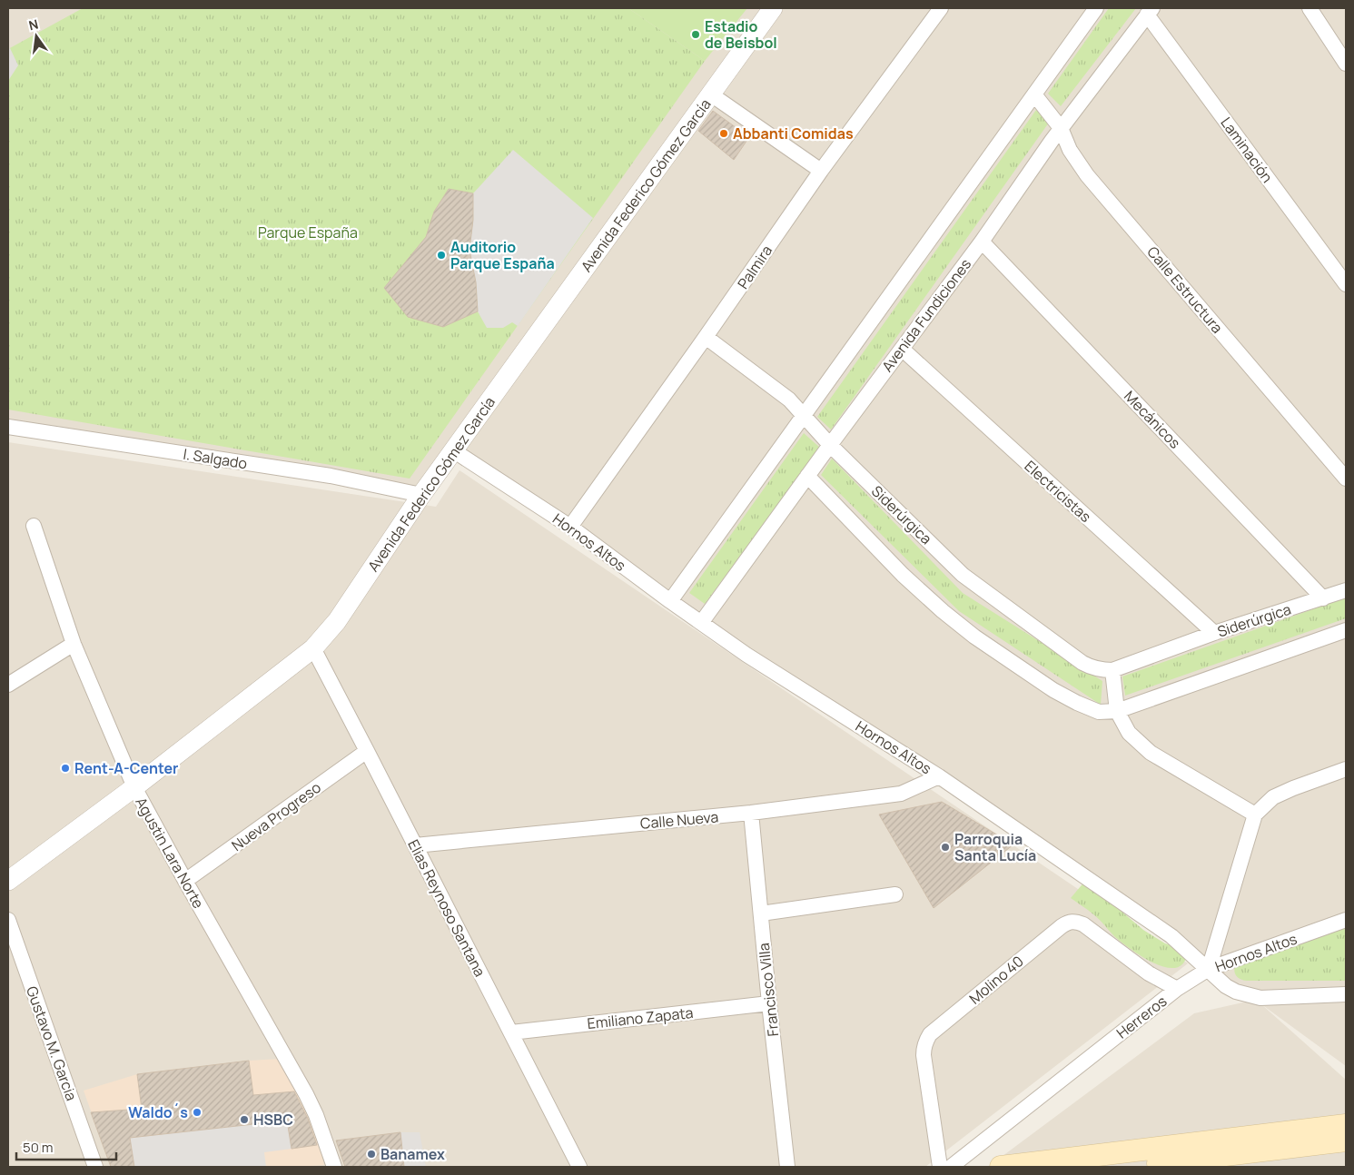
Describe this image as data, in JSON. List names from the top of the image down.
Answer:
{
  "streets": {
    "street": [
      "Laminación",
      "Avenida Federico Gómez García",
      "Palmira",
      "Calle Estructura",
      "Avenida Fundiciones",
      "Mecánicos",
      "I. Salgado",
      "Electricistas",
      "Siderúrgica",
      "Hornos Altos",
      "Nueva Progreso",
      "Calle Nueva",
      "Agustin Lara Norte",
      "Elias Reynoso Santana",
      "Molino 40",
      "Francisco Villa",
      "Herreros",
      "Emiliano Zapata",
      "Gustavo M. Garcia"
    ]
  },
  "crossings": [
    ["Laminación", "Avenida Fundiciones"],
    ["Avenida Federico Gómez García", "I. Salgado"],
    ["Avenida Federico Gómez García", "Hornos Altos"],
    ["Avenida Federico Gómez García", "Agustin Lara Norte"],
    ["Avenida Federico Gómez García", "Elias Reynoso Santana"],
    ["Palmira", "Siderúrgica"],
    ["Palmira", "Hornos Altos"],
    ["Calle Estructura", "Avenida Fundiciones"],
    ["Avenida Fundiciones", "Mecánicos"],
    ["Avenida Fundiciones", "Electricistas"],
    ["Avenida Fundiciones", "Siderúrgica"],
    ["Avenida Fundiciones", "Hornos Altos"],
    ["Mecánicos", "Siderúrgica"],
    ["Electricistas", "Siderúrgica"],
    ["Hornos Altos", "Calle Nueva"],
    ["Hornos Altos", "Herreros"],
    ["Nueva Progreso", "Agustin Lara Norte"],
    ["Nueva Progreso", "Elias Reynoso Santana"],
    ["Calle Nueva", "Elias Reynoso Santana"],
    ["Calle Nueva", "Francisco Villa"],
    ["Elias Reynoso Santana", "Emiliano Zapata"],
    ["Molino 40", "Herreros"],
    ["Francisco Villa", "Emiliano Zapata"]
  ],
  "parks": ["Parque España"],
  "places": [
    "Estadio de Beisbol",
    "Abbanti Comidas",
    "Auditorio Parque España",
    "Rent-A-Center",
    "Parroquia Santa Lucía",
    "Waldo´s",
    "HSBC",
    "Banamex"
  ],
  "scale_bar": "50 m",
  "north": "top"
}
